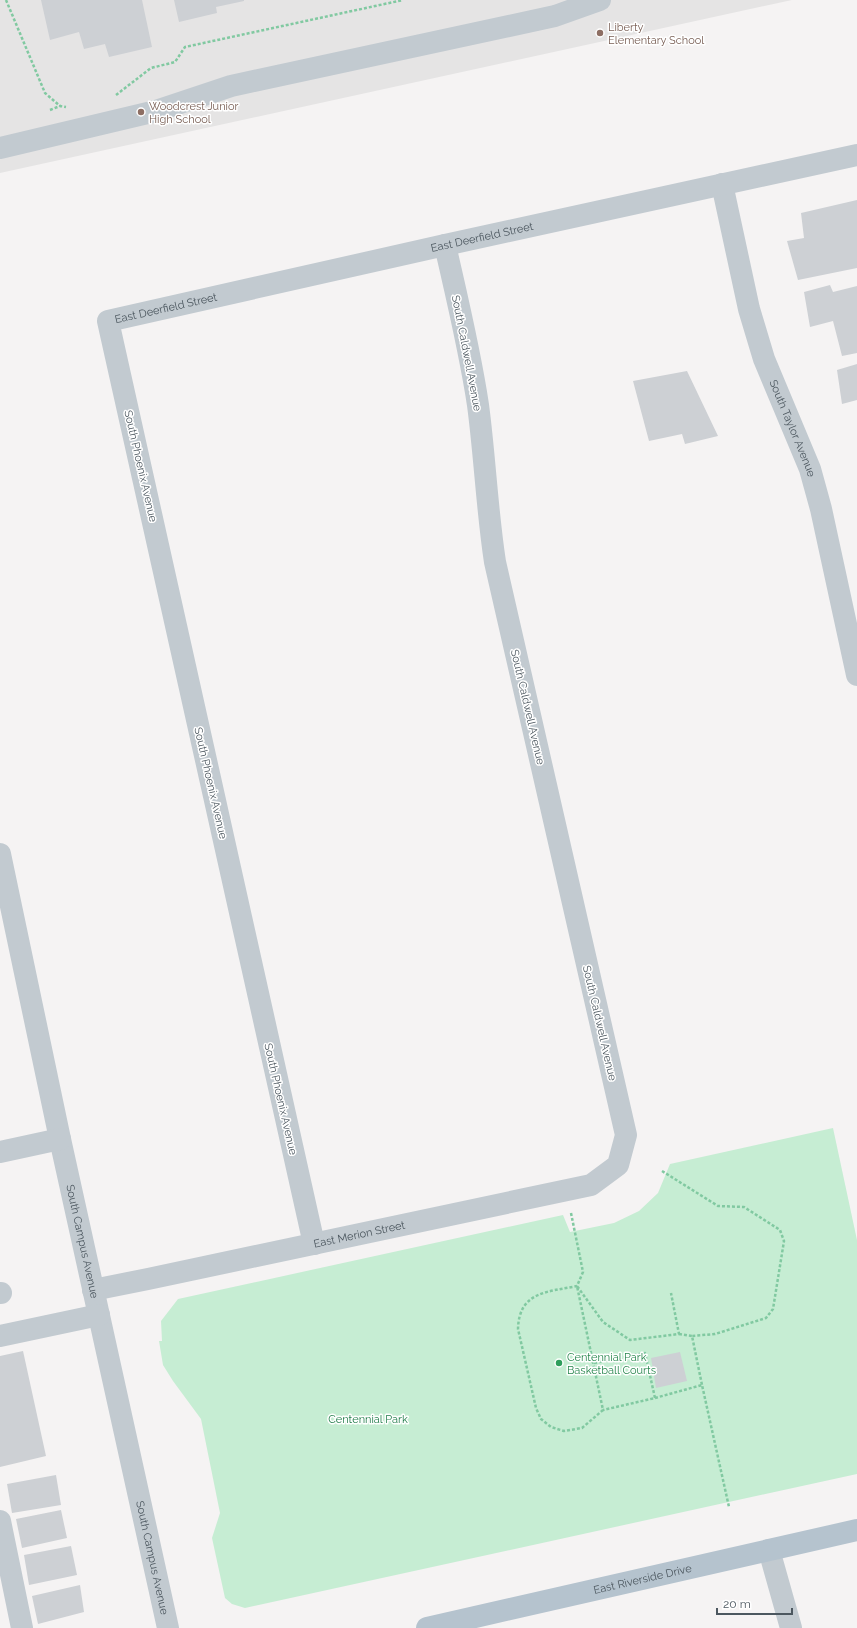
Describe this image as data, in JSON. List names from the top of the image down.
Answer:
{
  "streets": {
    "main road": ["East Riverside Drive"],
    "street": [
      "East Deerfield Street",
      "South Caldwell Avenue",
      "South Taylor Avenue",
      "South Phoenix Avenue",
      "East Merion Street",
      "South Campus Avenue"
    ]
  },
  "crossings": [
    ["East Deerfield Street", "South Caldwell Avenue"],
    ["East Deerfield Street", "South Taylor Avenue"],
    ["East Deerfield Street", "South Phoenix Avenue"],
    ["South Caldwell Avenue", "East Merion Street"],
    ["South Phoenix Avenue", "East Merion Street"],
    ["East Merion Street", "South Campus Avenue"]
  ],
  "parks": ["Centennial Park"],
  "places": ["Liberty Elementary School", "Woodcrest Junior High School", "Centennial Park Basketball Courts"],
  "scale_bar": "20 m"
}
